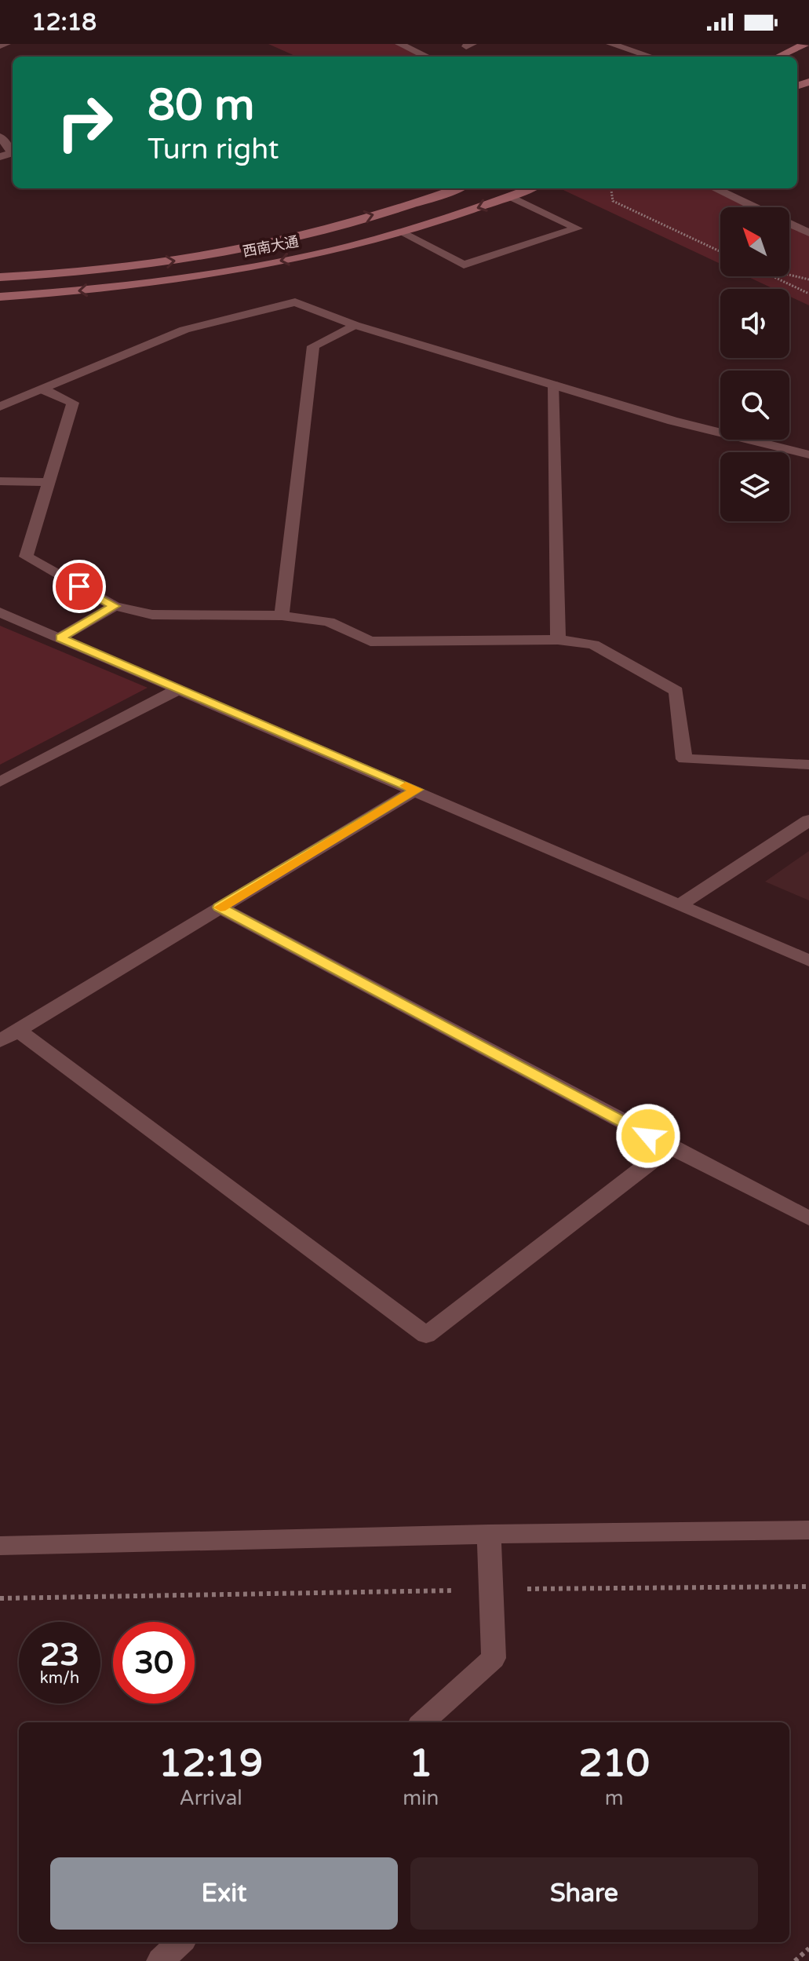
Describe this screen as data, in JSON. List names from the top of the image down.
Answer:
{
  "streets": {
    "street": ["西南大通"]
  },
  "north": "top left",
  "page": {
    "status": "12:18",
    "turn": ["80 m", "Turn right"],
    "speed": "23 km/h",
    "limit": "30",
    "eta": [
      "12:19",
      "Arrival",
      "1",
      "min",
      "210",
      "m"
    ],
    "buttons": ["Exit", "Share"]
  }
}
